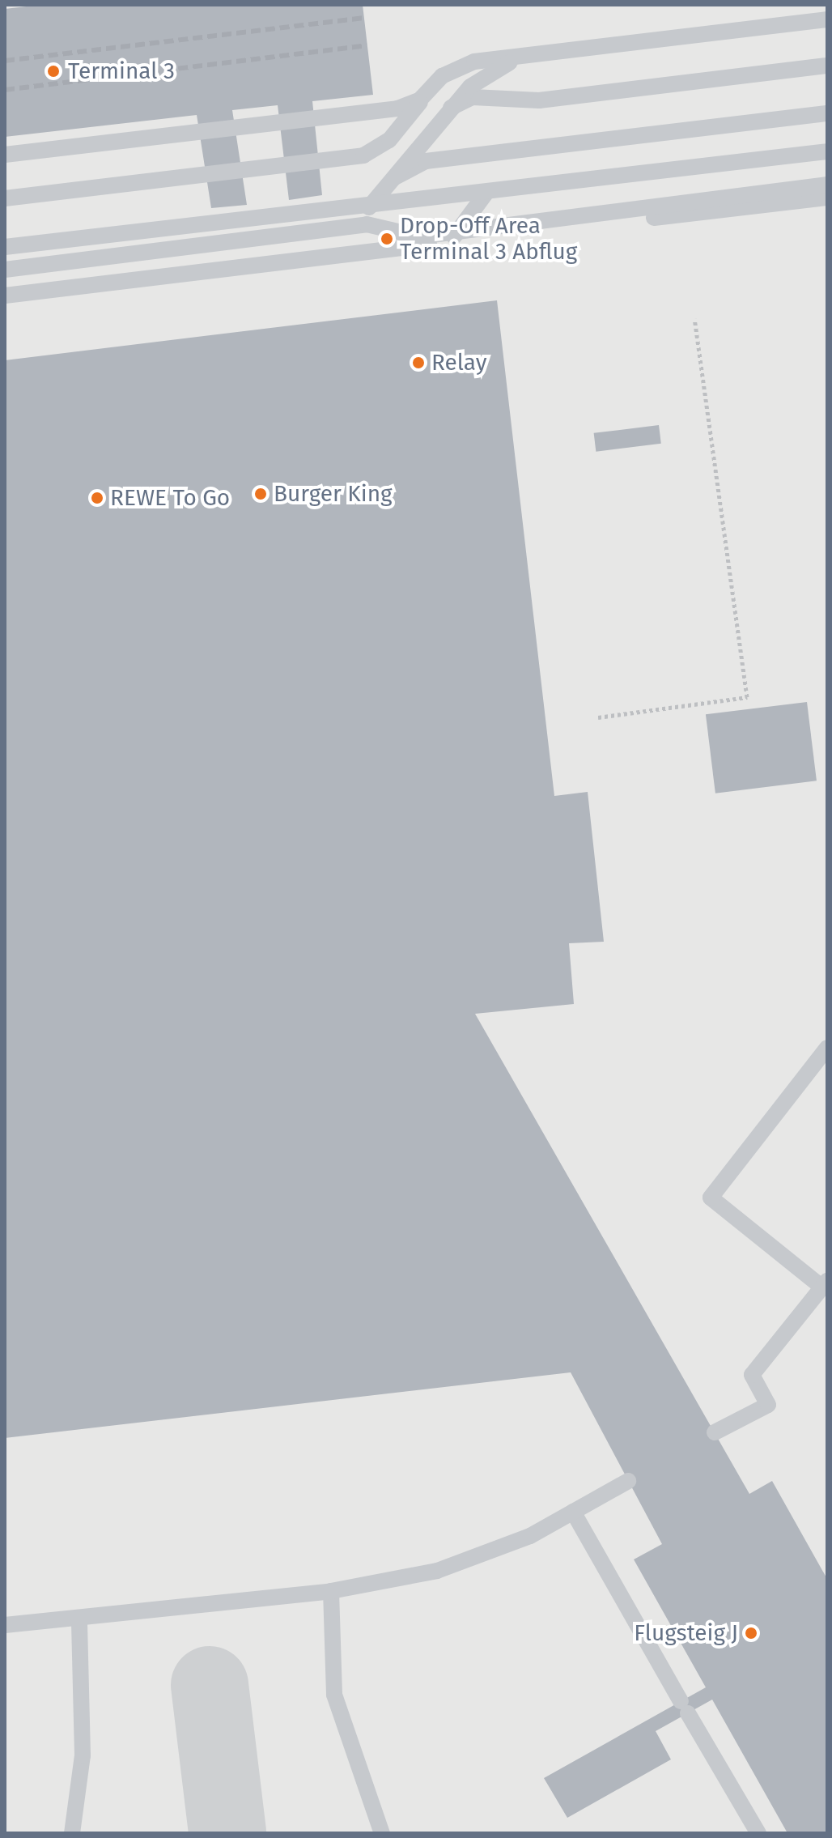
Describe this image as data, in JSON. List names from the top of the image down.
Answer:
{
  "places": [
    "Terminal 3",
    "Drop-Off Area Terminal 3 Abflug",
    "Relay",
    "Burger King",
    "REWE To Go",
    "Flugsteig J"
  ]
}
